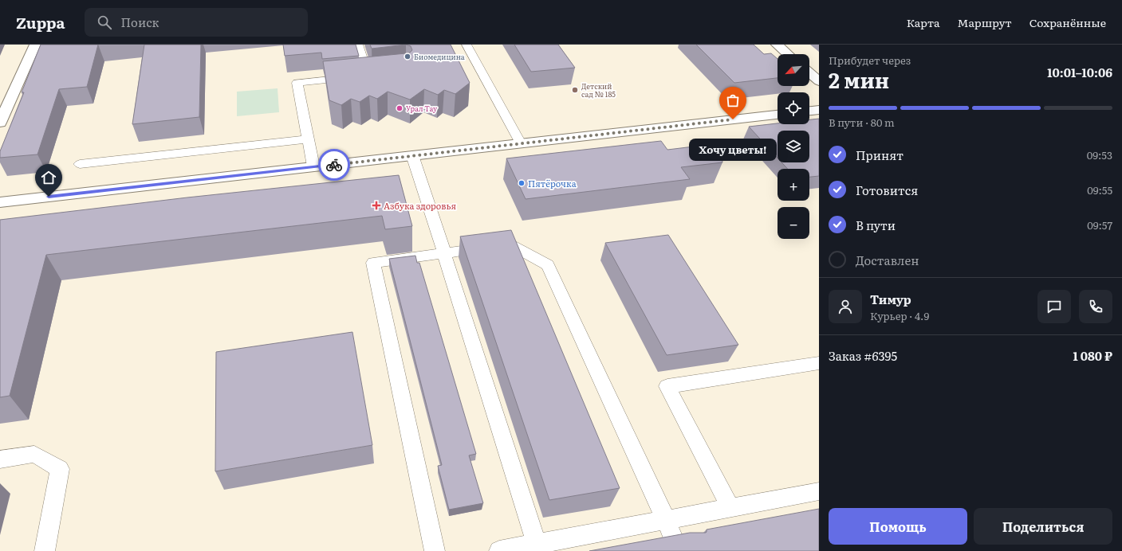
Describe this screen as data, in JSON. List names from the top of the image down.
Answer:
{
  "places": {
    "other": [
      "Биомедицина",
      "Детский сад № 185",
      "Урал Тау",
      "Хочу цветы!",
      "Пятёрочка"
    ],
    "health": ["Азбука здоровья"]
  },
  "north": "bottom left",
  "page": {
    "header": "Zuppa",
    "search": "Поиск",
    "nav": ["Карта", "Маршрут", "Сохранённые"],
    "heading": ["2 мин", "Прибудет через", "10:01–10:06"],
    "panel": [
      "Тимур",
      "Курьер · 4.9",
      "Заказ #6395",
      "1 080 ₽"
    ],
    "map_buttons": ["+", "−"],
    "bar": "В пути · 80 m",
    "list": [
      ["Принят", "09:53"],
      ["Готовится", "09:55"],
      ["В пути", "09:57"],
      "Доставлен"
    ],
    "bubble": "Хочу цветы!",
    "buttons": ["Помощь", "Поделиться"]
  }
}
